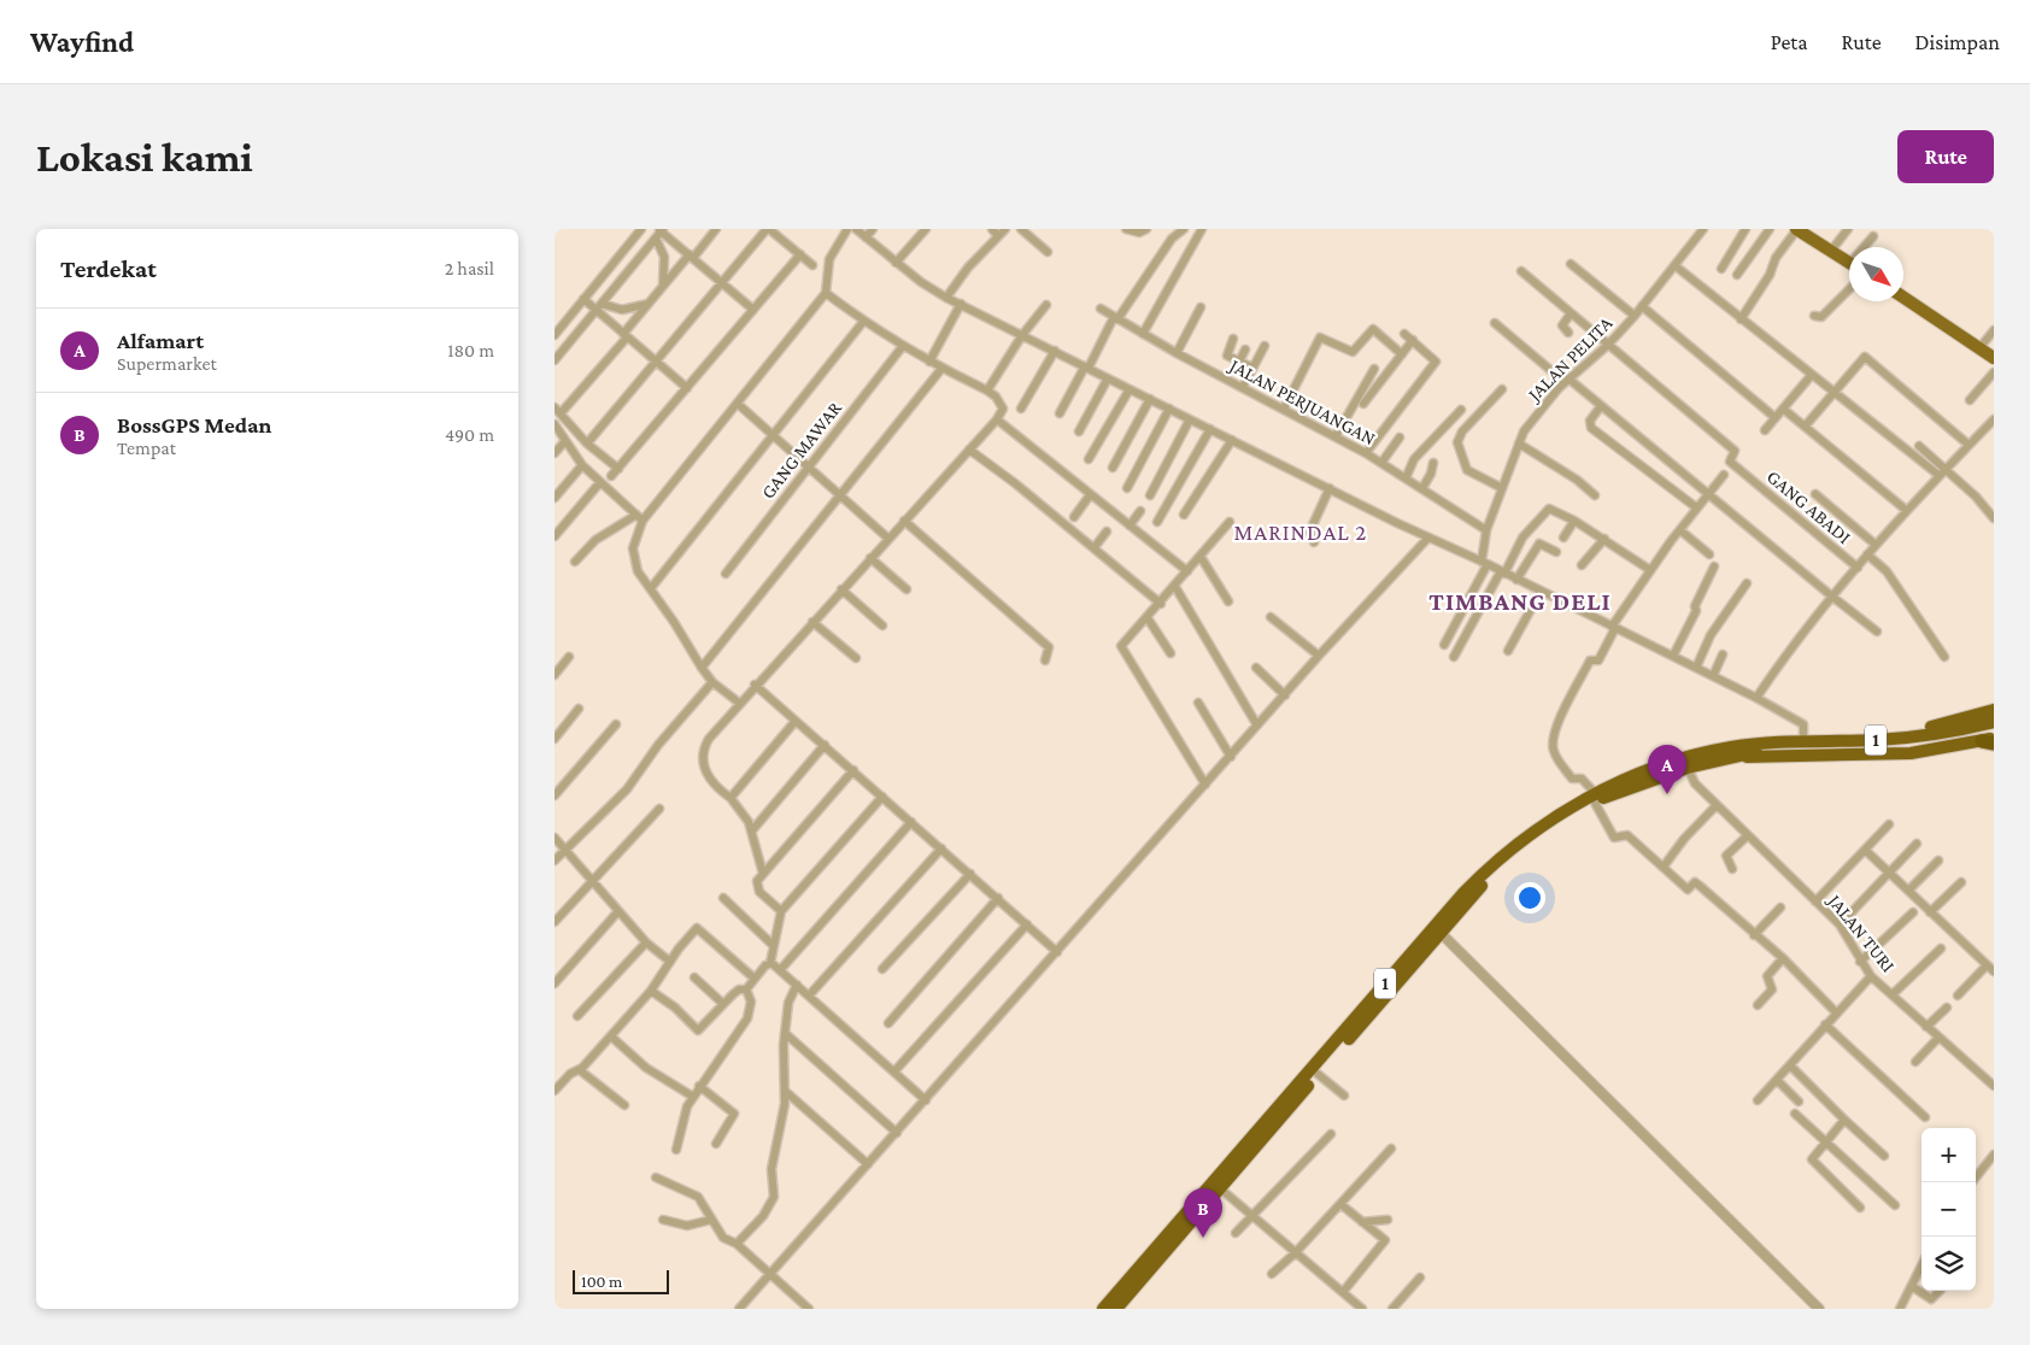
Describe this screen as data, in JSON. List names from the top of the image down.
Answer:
{
  "streets": {
    "highway": ["1"],
    "street": [
      "JALAN PELITA",
      "JALAN PERJUANGAN",
      "GANG MAWAR",
      "GANG ABADI",
      "JALAN TURI"
    ]
  },
  "crossings": [
    ["JALAN PELITA", "JALAN PERJUANGAN"],
    ["JALAN PELITA", "GANG ABADI"],
    ["1", "JALAN TURI"]
  ],
  "districts": ["MARINDAL 2", "TIMBANG DELI"],
  "scale_bar": "100 m",
  "north": "bottom right",
  "page": {
    "header": "Wayfind",
    "nav": ["Peta", "Rute", "Disimpan"],
    "buttons": "Rute",
    "title": "Lokasi kami",
    "heading": ["Terdekat", "2 hasil"],
    "list": [
      {
        "mark": "A",
        "name": "Alfamart",
        "note": "Supermarket",
        "value": "180 m"
      },
      {
        "mark": "B",
        "name": "BossGPS Medan",
        "note": "Tempat",
        "value": "490 m"
      }
    ],
    "pins": ["A", "B"],
    "map_buttons": ["+", "−"],
    "scale": "100 m"
  }
}
